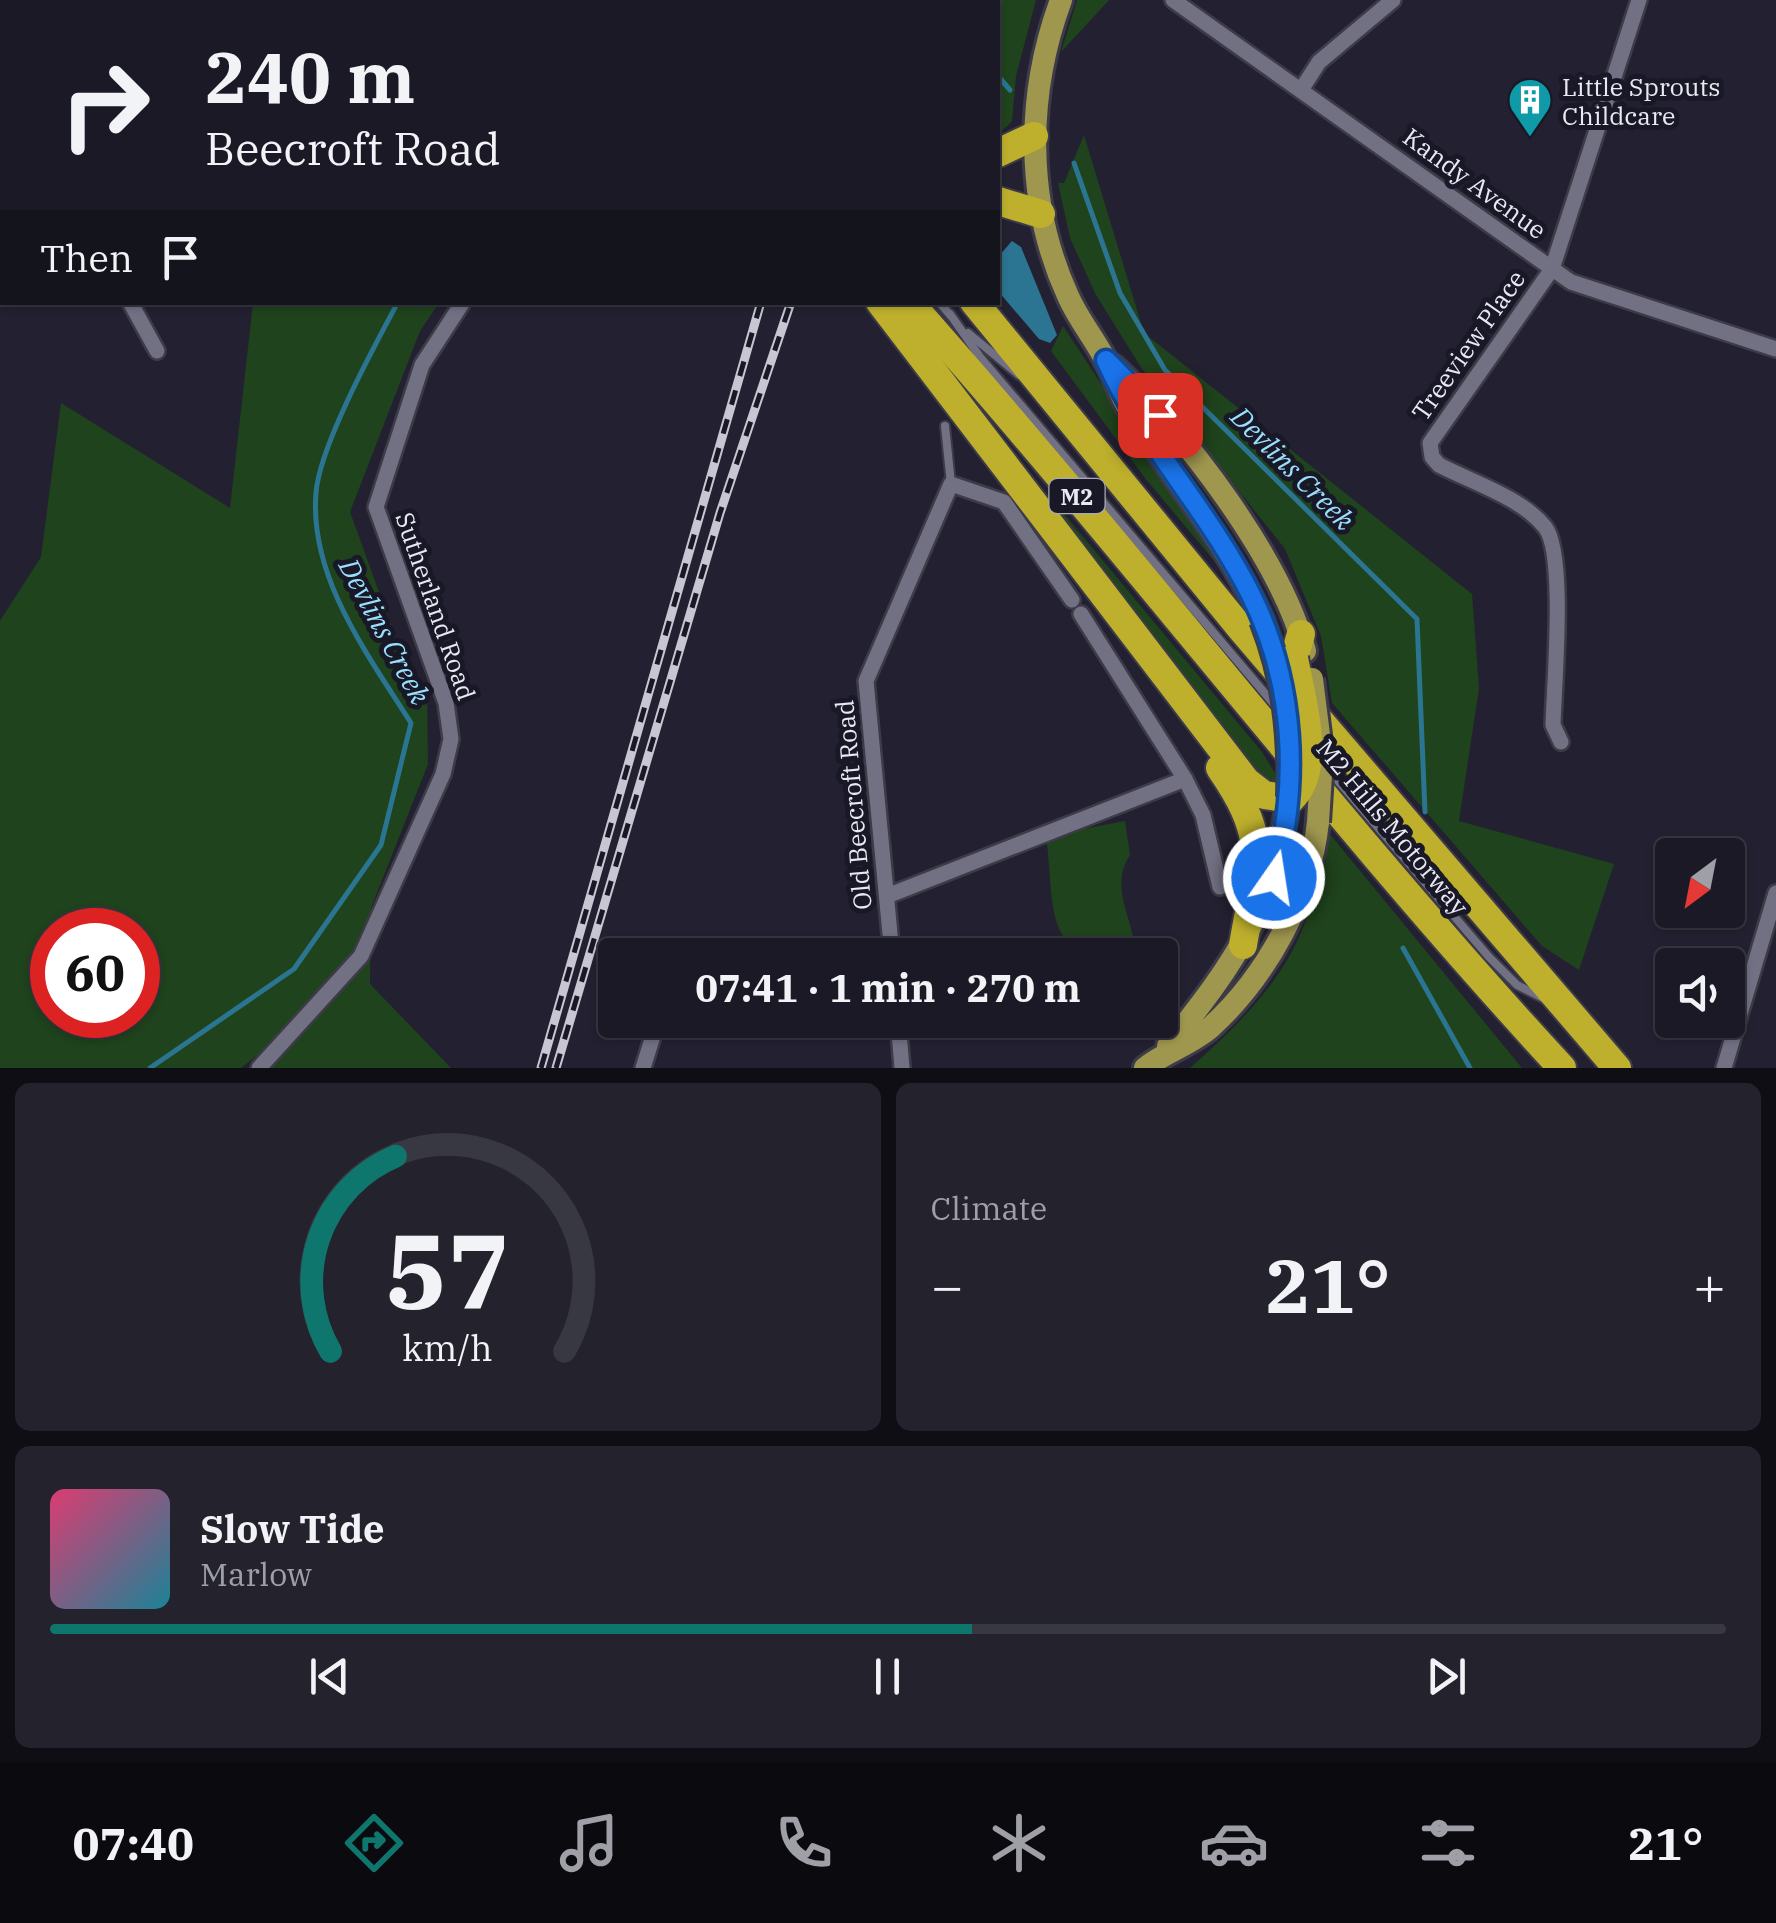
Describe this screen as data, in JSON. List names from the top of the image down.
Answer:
{
  "streets": {
    "highway": ["M2", "M2 Hills Motorway"],
    "street": [
      "Kandy Avenue",
      "Treeview Place",
      "Sutherland Road",
      "Old Beecroft Road"
    ]
  },
  "crossings": [
    ["Kandy Avenue", "Treeview Place"]
  ],
  "water": ["Devlins Creek"],
  "places": {
    "building": ["Little Sprouts Childcare"]
  },
  "north": "bottom left",
  "page": {
    "turn": ["240 m", "Beecroft Road"],
    "then": "Then",
    "limit": "60",
    "trip": "07:41 · 1 min · 270 m",
    "tile": "Climate",
    "heat": ["−", "21°", "+"],
    "song": ["Slow Tide", "Marlow"],
    "tabs": ["07:40", "21°"],
    "gauge": ["57", "km/h"]
  }
}
